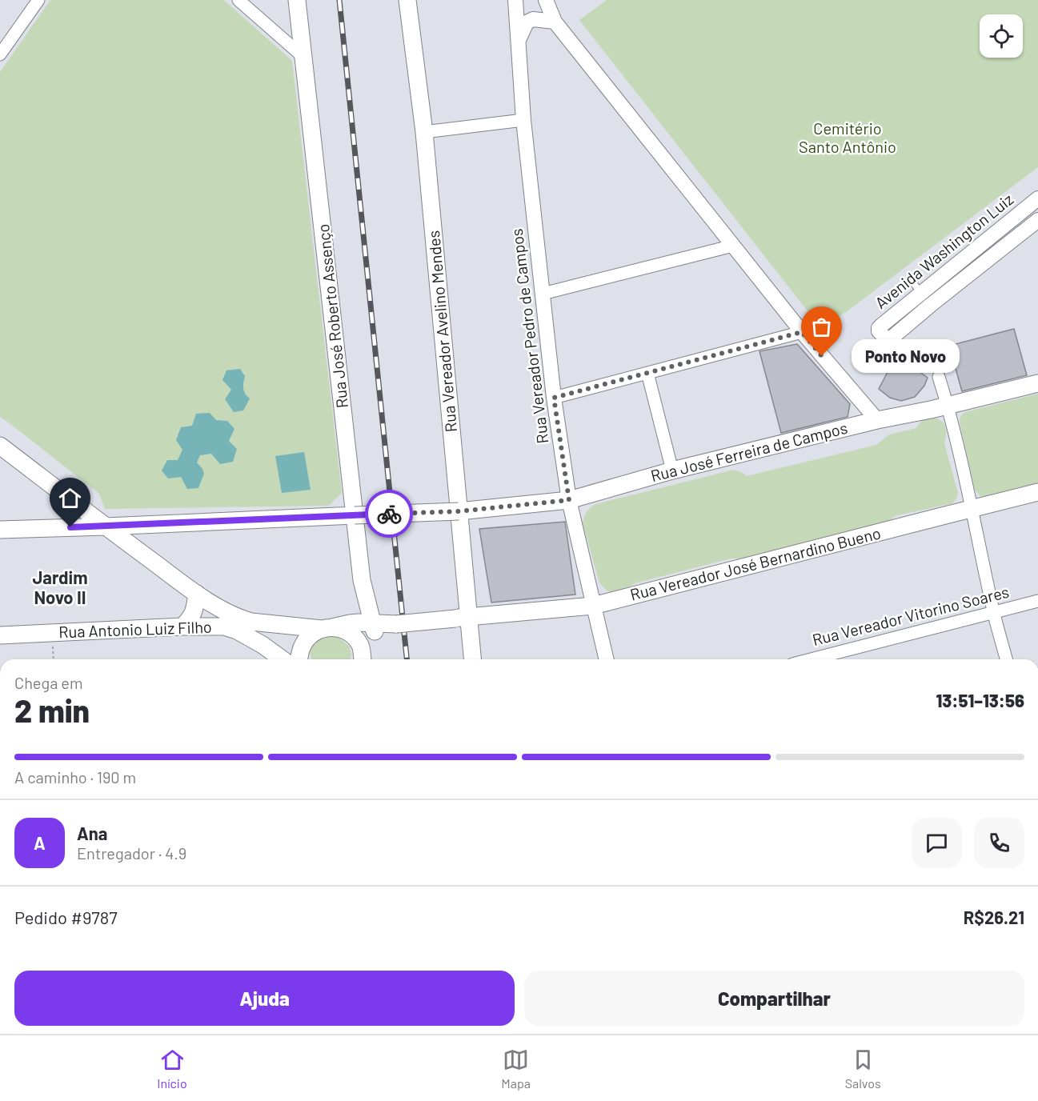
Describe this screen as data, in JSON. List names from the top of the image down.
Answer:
{
  "streets": {
    "main road": [
      "Rua José Roberto Assenço",
      "Rua Vereador Avelino Mendes",
      "Rua José Ferreira de Campos",
      "Rua Vereador José Bernardino Bueno",
      "Rua Antonio Luiz Filho"
    ],
    "street": ["Avenida Washington Luiz", "Rua Vereador Pedro de Campos", "Rua Vereador Vitorino Soares"]
  },
  "crossings": [
    ["Rua José Roberto Assenço", "Rua José Ferreira de Campos"],
    ["Rua José Roberto Assenço", "Rua Vereador José Bernardino Bueno"],
    ["Rua Vereador Avelino Mendes", "Rua José Ferreira de Campos"],
    ["Rua Vereador Avelino Mendes", "Rua Vereador José Bernardino Bueno"],
    ["Rua Vereador Pedro de Campos", "Rua José Ferreira de Campos"],
    ["Rua Vereador Pedro de Campos", "Rua Vereador José Bernardino Bueno"]
  ],
  "districts": ["Jardim Novo II"],
  "parks": ["Cemitério Santo Antônio"],
  "places": ["Ponto Novo"],
  "page": {
    "bubble": "Ponto Novo",
    "heading": ["2 min", "Chega em", "13:51–13:56"],
    "panel": [
      "Ana",
      "Entregador · 4.9",
      "Pedido #9787",
      "R$26.21"
    ],
    "bar": "A caminho · 190 m",
    "round": "A",
    "buttons": ["Ajuda", "Compartilhar"],
    "tabs": ["Início", "Mapa", "Salvos"]
  }
}
